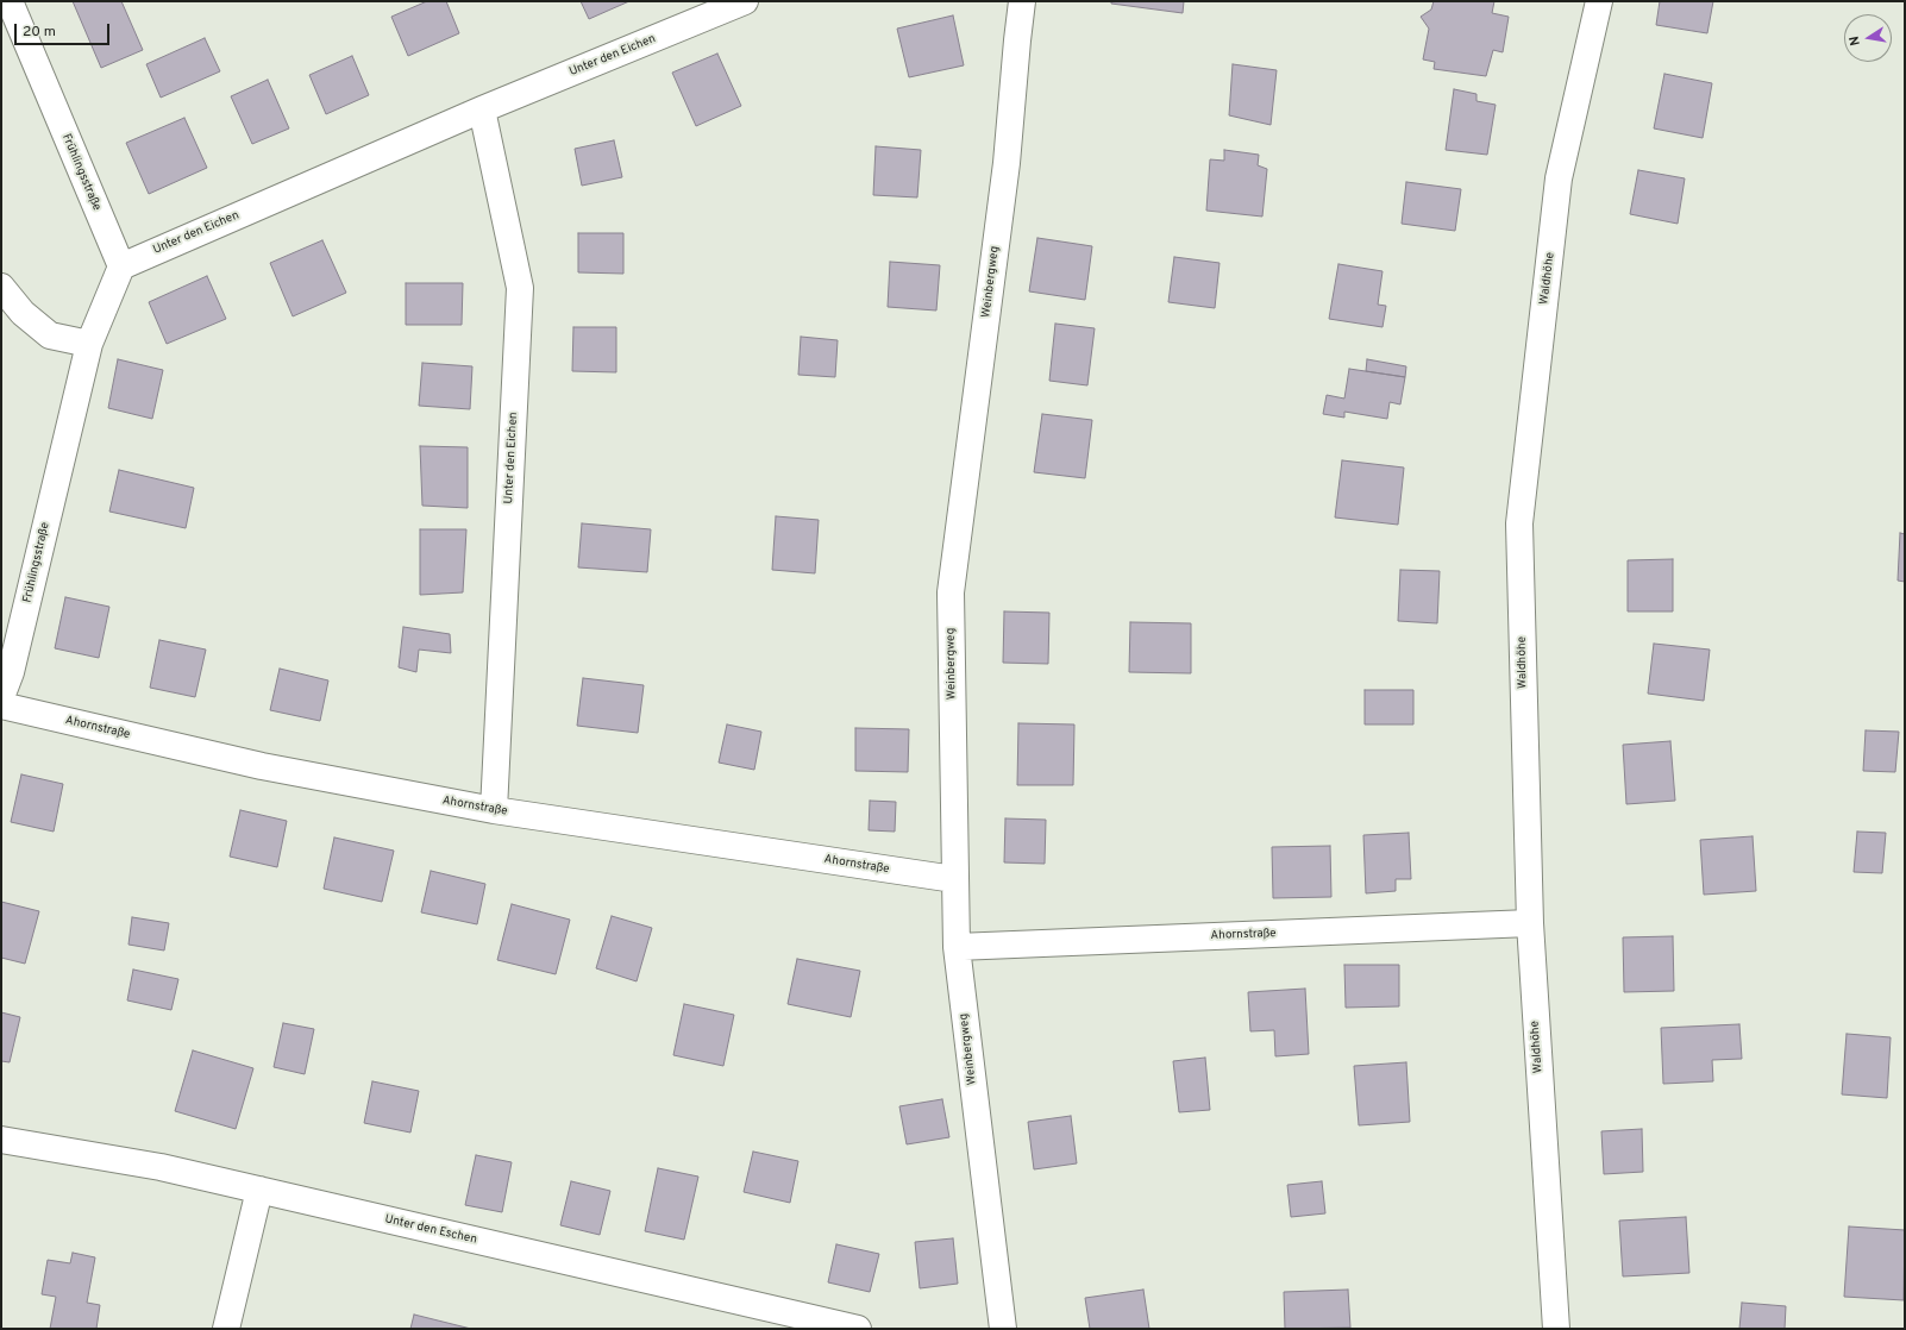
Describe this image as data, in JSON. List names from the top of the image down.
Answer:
{
  "streets": {
    "street": [
      "Unter den Eichen",
      "Frühlingsstraße",
      "Waldhöhe",
      "Weinbergweg",
      "Ahornstraße",
      "Unter den Eschen"
    ]
  },
  "crossings": [
    ["Unter den Eichen", "Frühlingsstraße"],
    ["Unter den Eichen", "Ahornstraße"],
    ["Waldhöhe", "Ahornstraße"],
    ["Weinbergweg", "Ahornstraße"]
  ],
  "scale_bar": "20 m",
  "north": "left"
}
